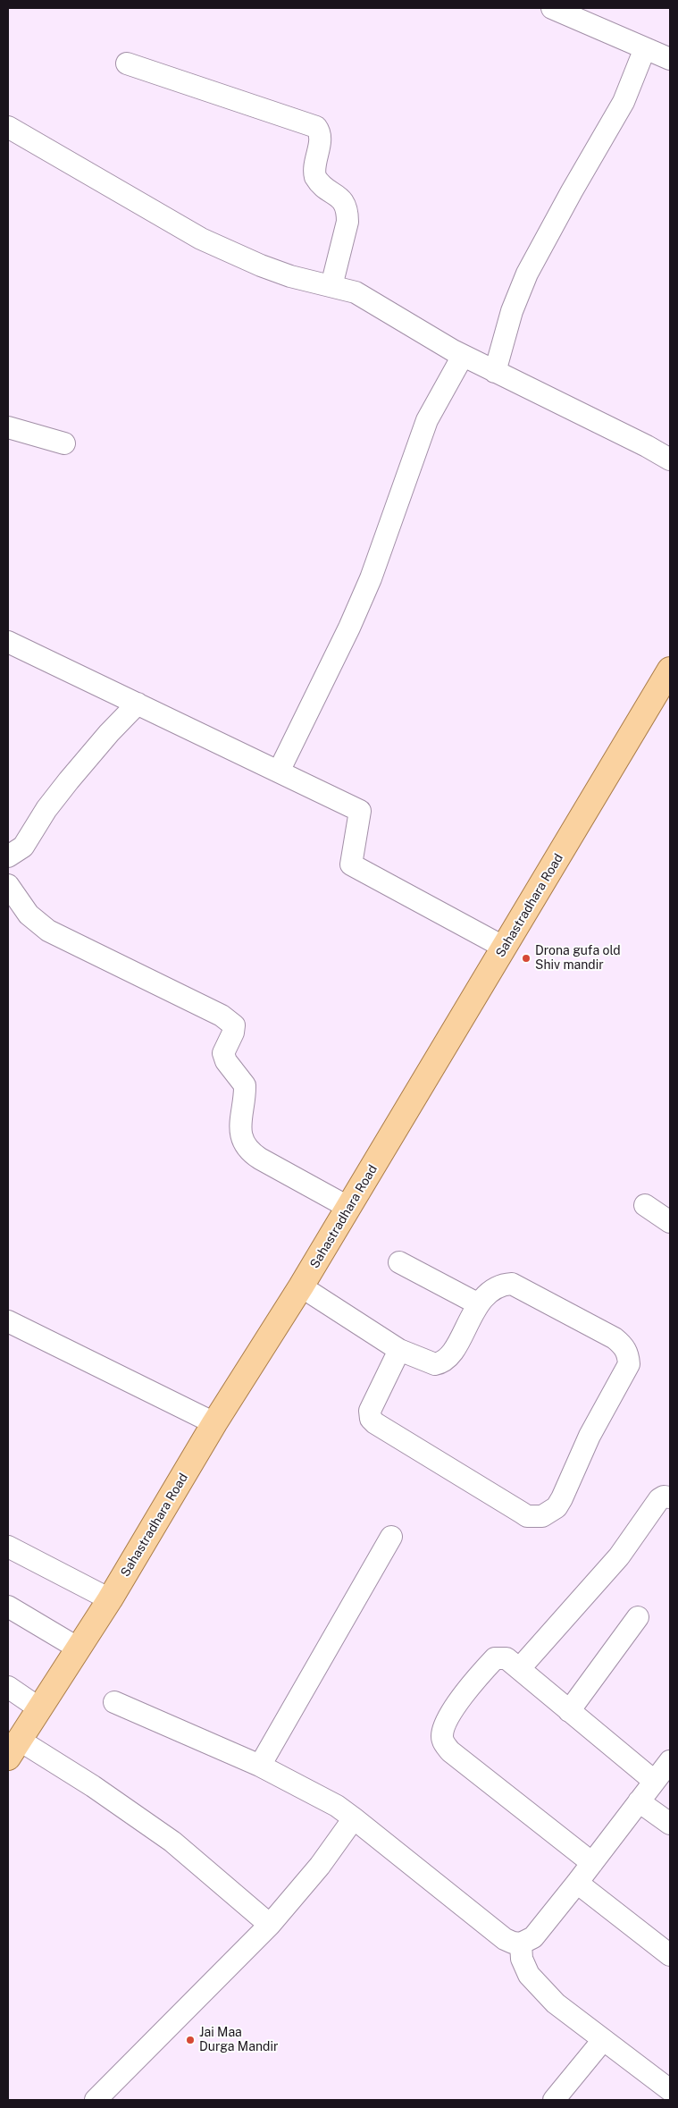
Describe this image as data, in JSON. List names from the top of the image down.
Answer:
{
  "streets": {
    "main road": ["Sahastradhara Road"]
  },
  "places": ["Drona gufa old Shiv mandir", "Jai Maa Durga Mandir"]
}
